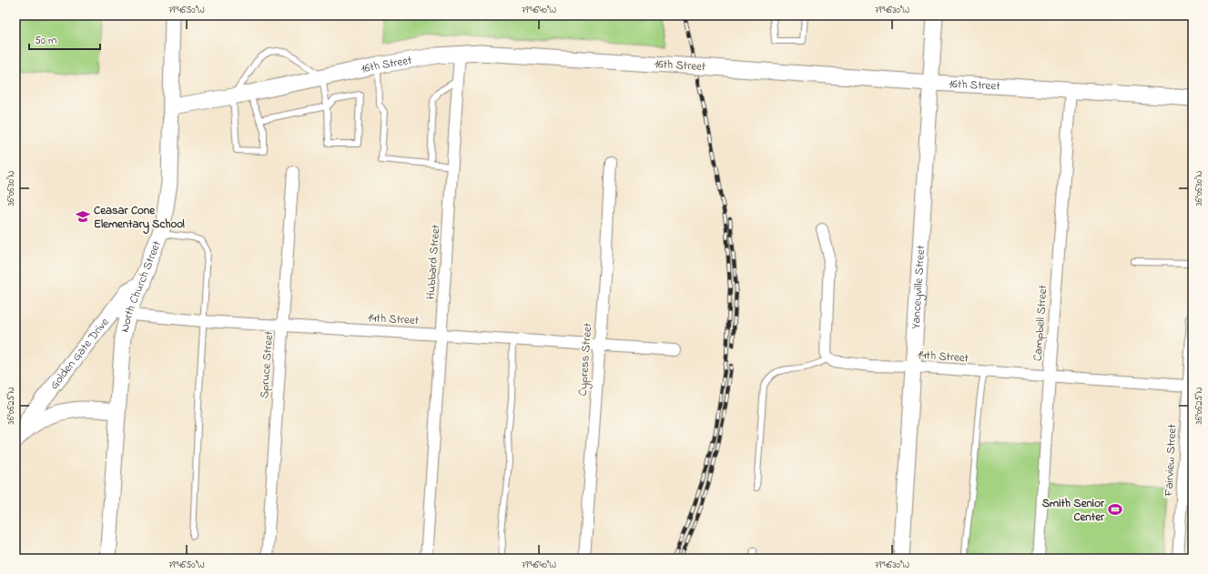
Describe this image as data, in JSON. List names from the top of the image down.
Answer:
{
  "streets": {
    "street": [
      "16th Street",
      "Hubbard Street",
      "North Church Street",
      "Yanceyville Street",
      "14th Street",
      "Campbell Street",
      "Golden Gate Drive",
      "Cypress Street",
      "Spruce Street",
      "Fairview Street"
    ]
  },
  "crossings": [
    ["16th Street", "Hubbard Street"],
    ["16th Street", "North Church Street"],
    ["16th Street", "Yanceyville Street"],
    ["16th Street", "Campbell Street"],
    ["Hubbard Street", "14th Street"],
    ["North Church Street", "14th Street"],
    ["North Church Street", "Golden Gate Drive"],
    ["Yanceyville Street", "14th Street"],
    ["14th Street", "Campbell Street"],
    ["14th Street", "Golden Gate Drive"],
    ["14th Street", "Cypress Street"],
    ["14th Street", "Spruce Street"],
    ["14th Street", "Fairview Street"]
  ],
  "places": {
    "school or university": ["Ceasar Cone Elementary School"],
    "sports": ["Smith Senior Center"]
  },
  "scale_bar": "50 m",
  "coordinates": [
    "79°46'50\"W",
    "79°46'40\"W",
    "79°46'30\"W",
    "36°06'30\"N",
    "36°06'25\"N"
  ]
}
